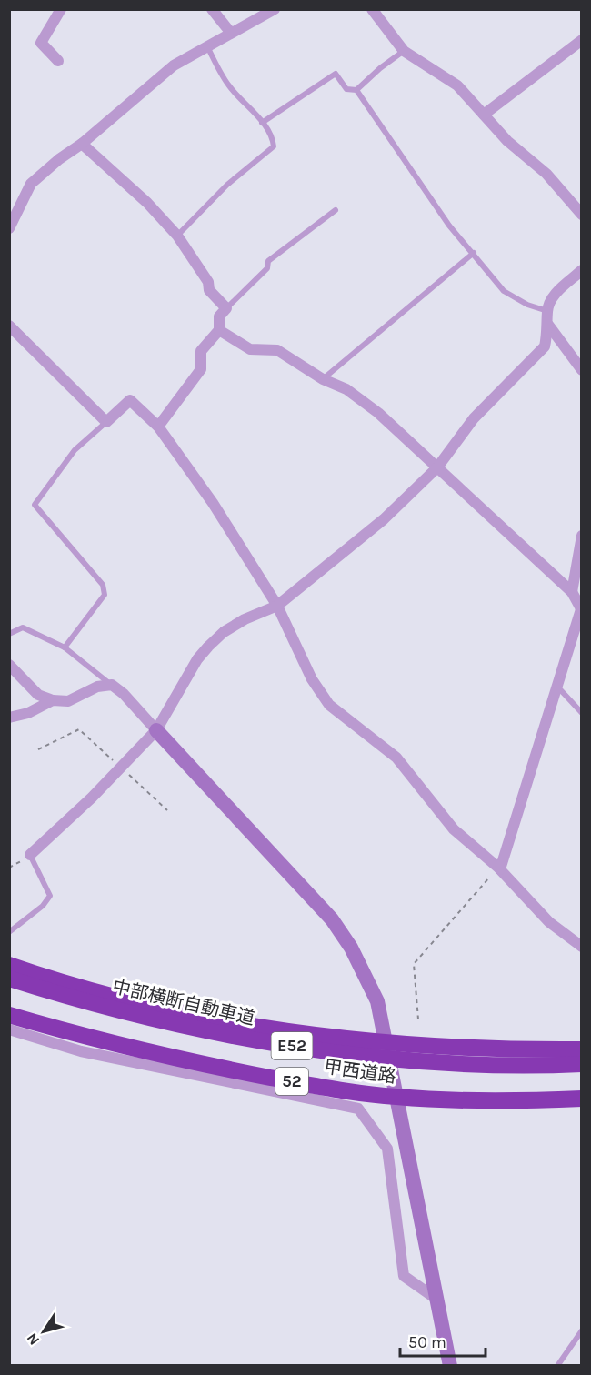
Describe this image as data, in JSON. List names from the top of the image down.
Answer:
{
  "streets": {
    "highway": [
      "中部横断自動車道",
      "E52",
      "甲西道路",
      "52"
    ]
  },
  "scale_bar": "50 m",
  "north": "bottom left"
}
